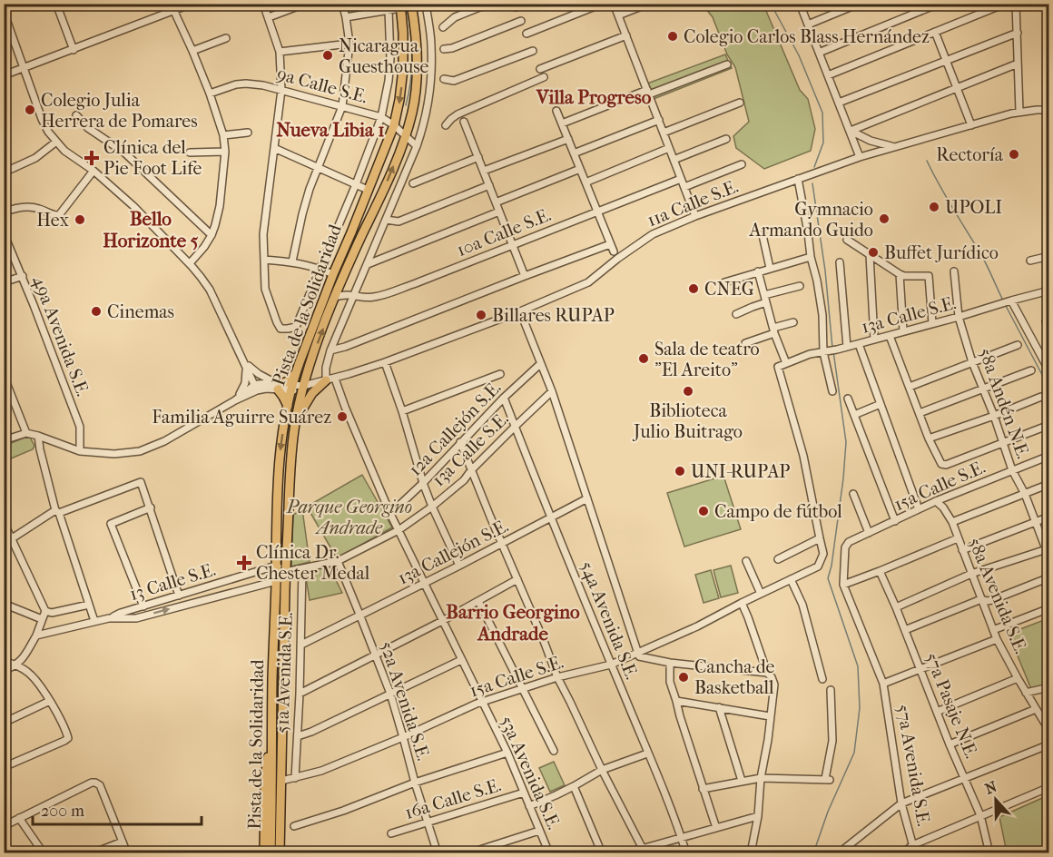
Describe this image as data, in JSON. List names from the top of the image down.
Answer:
{
  "streets": {
    "main road": ["Pista de la Solidaridad"],
    "street": [
      "9a Calle S.E.",
      "11a Calle S.E.",
      "10a Calle S.E.",
      "13a Calle S.E.",
      "49a Avenida S.E.",
      "58a Andén N.E.",
      "12a Callejón S.E.",
      "15a Calle S.E.",
      "13a Callejón S.E.",
      "13 Calle S.E.",
      "58a Avenida S.E.",
      "54a Avenida S.E.",
      "51a Avenida S.E.",
      "52a Avenida S.E.",
      "57a Pasaje N.E.",
      "57a Avenida S.E.",
      "53a Avenida S.E.",
      "16a Calle S.E."
    ]
  },
  "crossings": [
    ["9a Calle S.E.", "Pista de la Solidaridad"],
    ["11a Calle S.E.", "Pista de la Solidaridad"],
    ["11a Calle S.E.", "53a Avenida S.E."],
    ["10a Calle S.E.", "Pista de la Solidaridad"],
    ["Pista de la Solidaridad", "13a Calle S.E."],
    ["Pista de la Solidaridad", "15a Calle S.E."],
    ["Pista de la Solidaridad", "13 Calle S.E."],
    ["13a Calle S.E.", "58a Andén N.E."],
    ["13a Calle S.E.", "15a Calle S.E."],
    ["13a Calle S.E.", "54a Avenida S.E."],
    ["13a Calle S.E.", "51a Avenida S.E."],
    ["13a Calle S.E.", "52a Avenida S.E."],
    ["13a Calle S.E.", "53a Avenida S.E."],
    ["58a Andén N.E.", "15a Calle S.E."],
    ["12a Callejón S.E.", "54a Avenida S.E."],
    ["12a Callejón S.E.", "53a Avenida S.E."],
    ["15a Calle S.E.", "58a Avenida S.E."],
    ["15a Calle S.E.", "54a Avenida S.E."],
    ["15a Calle S.E.", "51a Avenida S.E."],
    ["15a Calle S.E.", "52a Avenida S.E."],
    ["15a Calle S.E.", "57a Avenida S.E."],
    ["15a Calle S.E.", "53a Avenida S.E."],
    ["13a Callejón S.E.", "54a Avenida S.E."],
    ["13a Callejón S.E.", "51a Avenida S.E."],
    ["13a Callejón S.E.", "52a Avenida S.E."],
    ["13a Callejón S.E.", "53a Avenida S.E."],
    ["52a Avenida S.E.", "16a Calle S.E."],
    ["53a Avenida S.E.", "16a Calle S.E."]
  ],
  "districts": [
    "Villa Progreso",
    "Nueva Libia 1",
    "Bello Horizonte 5",
    "Barrio Georgino Andrade"
  ],
  "parks": ["Parque Georgino Andrade"],
  "places": {
    "other": [
      "Colegio Carlos Blass Hernández",
      "Nicaragua Guesthouse",
      "Colegio Julia Herrera de Pomares",
      "Rectoría",
      "UPOLI",
      "Gymnacio Armando Guido",
      "Hex",
      "Buffet Jurídico",
      "CNEG",
      "Cinemas",
      "Billares RUPAP",
      "Sala de teatro \"El Areito\"",
      "Biblioteca Julio Buitrago",
      "Familia Aguirre Suárez",
      "UNI-RUPAP",
      "Campo de fútbol",
      "Cancha de Basketball"
    ],
    "health": ["Clínica del Pie Foot Life", "Clínica Dr. Chester Medal"]
  },
  "scale_bar": "200 m",
  "north": "top"
}
